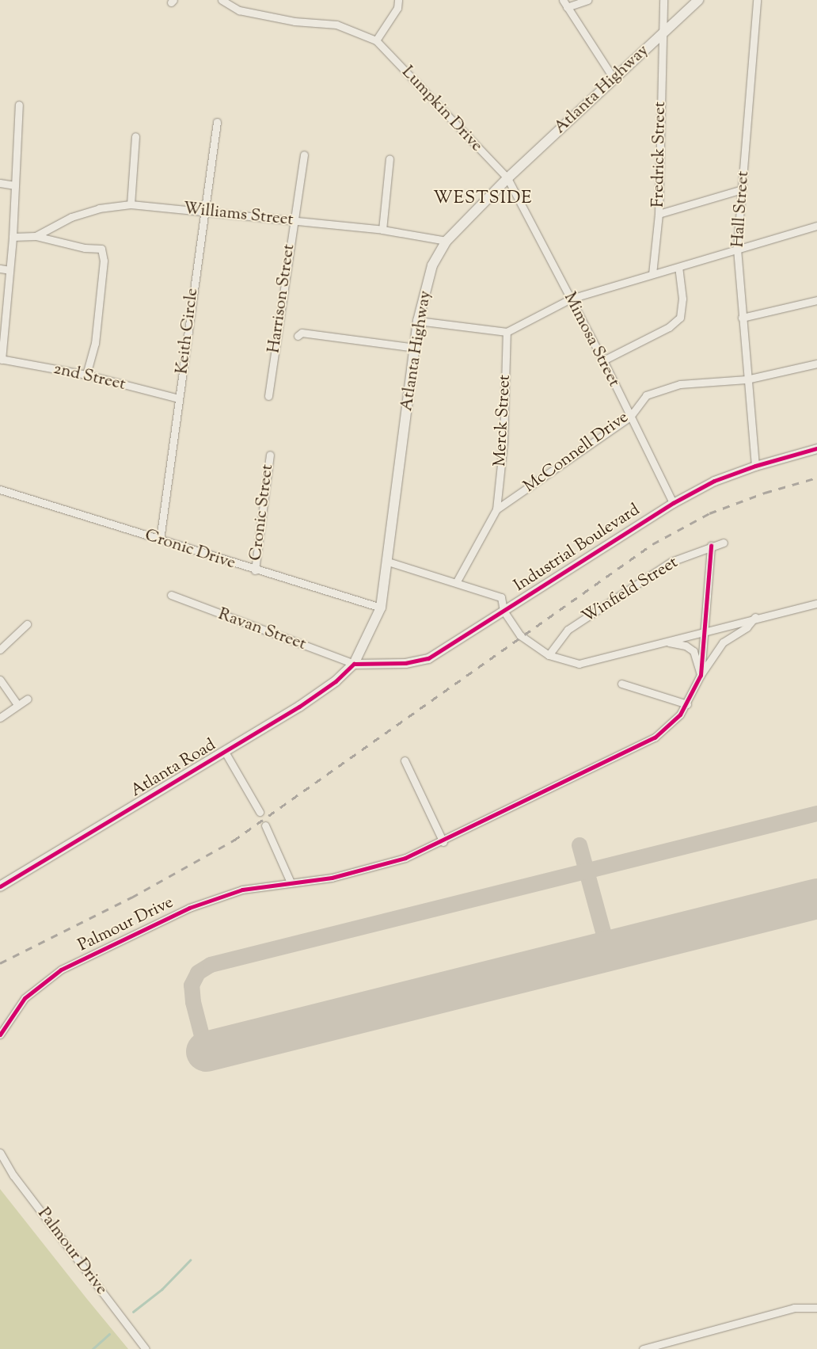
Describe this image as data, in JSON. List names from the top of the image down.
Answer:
{
  "streets": {
    "main road": ["Atlanta Highway", "Atlanta Road"],
    "street": [
      "Lumpkin Drive",
      "Fredrick Street",
      "Hall Street",
      "Williams Street",
      "Harrison Street",
      "Keith Circle",
      "Mimosa Street",
      "2nd Street",
      "Merck Street",
      "McConnell Drive",
      "Cronic Street",
      "Industrial Boulevard",
      "Cronic Drive",
      "Winfield Street",
      "Ravan Street",
      "Palmour Drive"
    ]
  },
  "crossings": [
    ["Atlanta Highway", "Lumpkin Drive"],
    ["Atlanta Highway", "Fredrick Street"],
    ["Atlanta Highway", "Williams Street"],
    ["Atlanta Highway", "Mimosa Street"],
    ["Atlanta Highway", "Industrial Boulevard"],
    ["Atlanta Highway", "Cronic Drive"],
    ["Atlanta Highway", "Ravan Street"],
    ["Atlanta Highway", "Atlanta Road"],
    ["Lumpkin Drive", "Mimosa Street"],
    ["Hall Street", "McConnell Drive"],
    ["Hall Street", "Industrial Boulevard"],
    ["Williams Street", "Harrison Street"],
    ["Williams Street", "Keith Circle"],
    ["Keith Circle", "2nd Street"],
    ["Keith Circle", "Cronic Drive"],
    ["Mimosa Street", "McConnell Drive"],
    ["Mimosa Street", "Industrial Boulevard"],
    ["Merck Street", "McConnell Drive"],
    ["Cronic Street", "Cronic Drive"],
    ["Industrial Boulevard", "Ravan Street"],
    ["Industrial Boulevard", "Atlanta Road"],
    ["Ravan Street", "Atlanta Road"]
  ],
  "districts": ["WESTSIDE"]
}
